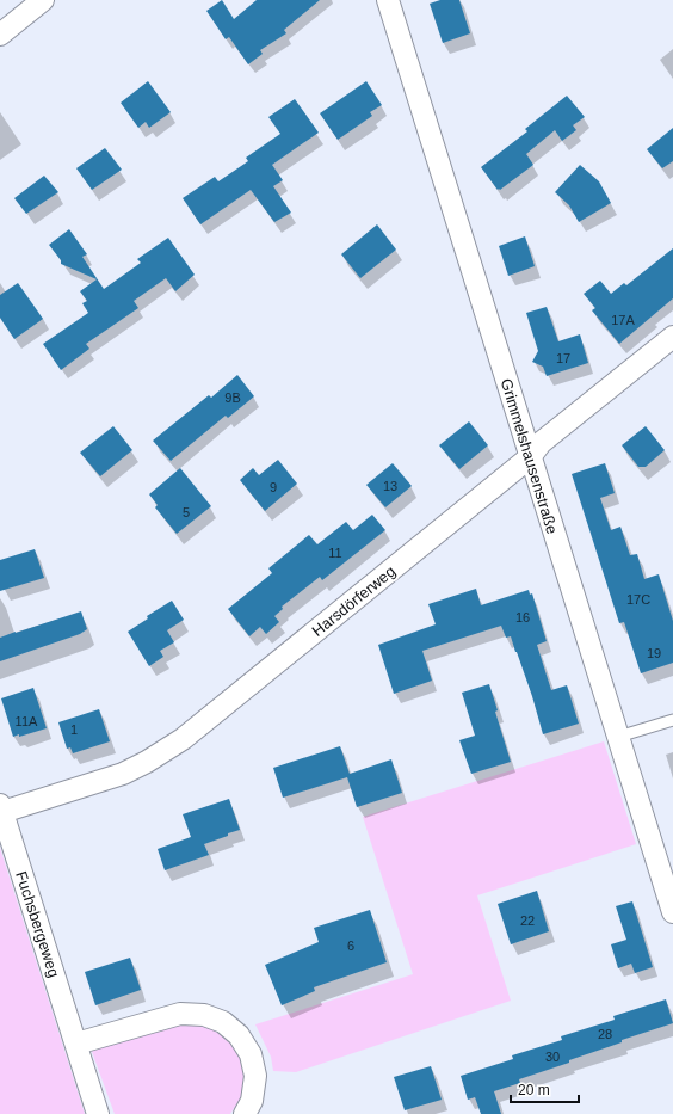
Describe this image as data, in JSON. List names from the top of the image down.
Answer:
{
  "streets": {
    "street": ["Grimmelshausenstraße", "Harsdörferweg", "Fuchsbergeweg"]
  },
  "crossings": [
    ["Grimmelshausenstraße", "Harsdörferweg"],
    ["Harsdörferweg", "Fuchsbergeweg"]
  ],
  "house_numbers": [
    "17A",
    "17",
    "9B",
    "13",
    "9",
    "5",
    "11",
    "17C",
    "16",
    "19",
    "11A",
    "1",
    "22",
    "6",
    "28",
    "30"
  ],
  "scale_bar": "20 m"
}
